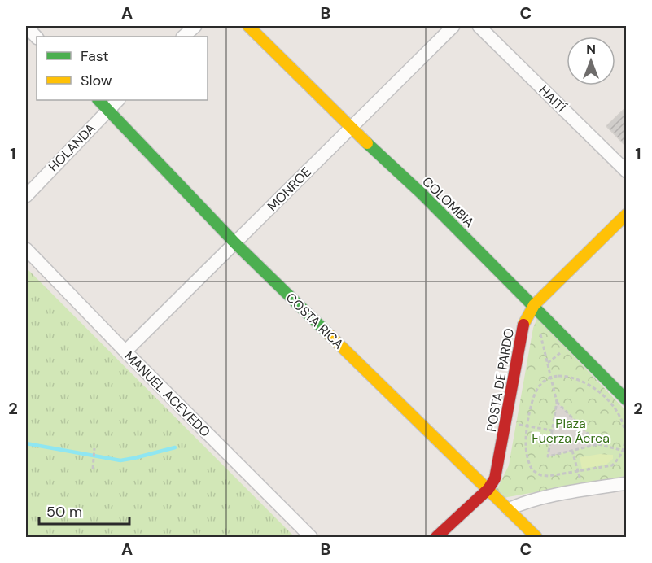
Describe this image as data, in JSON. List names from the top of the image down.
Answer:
{
  "streets": {
    "street": [
      "HAITÍ",
      "HOLANDA",
      "MONROE",
      "COLOMBIA",
      "COSTA RICA",
      "POSTA DE PARDO",
      "MANUEL ACEVEDO"
    ]
  },
  "crossings": [
    ["HOLANDA", "COSTA RICA"],
    ["MONROE", "COLOMBIA"],
    ["MONROE", "COSTA RICA"],
    ["MONROE", "MANUEL ACEVEDO"],
    ["COLOMBIA", "POSTA DE PARDO"],
    ["COSTA RICA", "POSTA DE PARDO"]
  ],
  "parks": ["Plaza Fuerza Áerea"],
  "legend": ["Fast", "Slow"],
  "scale_bar": "50 m",
  "north": "top",
  "grid": {
    "columns": ["A", "B", "C"],
    "rows": ["1", "2"]
  }
}
